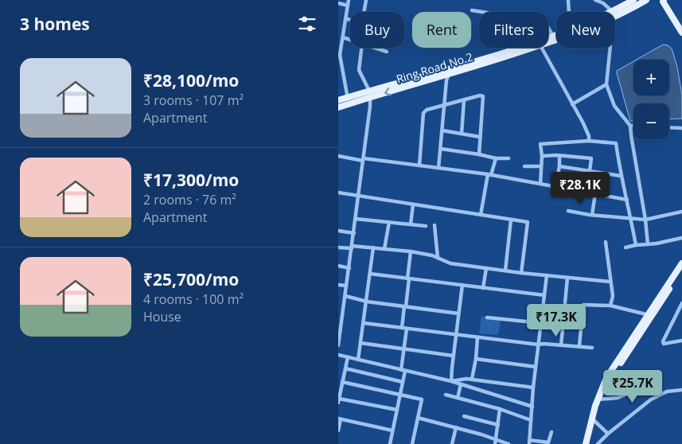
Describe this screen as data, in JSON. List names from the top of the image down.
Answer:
{
  "streets": {
    "main road": ["Ring Road No.2"]
  },
  "page": {
    "heading": "3 homes",
    "chip": [
      "Buy",
      "Rent",
      "Filters",
      "New"
    ],
    "list": [
      {
        "name": "₹28,100/mo",
        "note": "3 rooms · 107 m² · Apartment"
      },
      {
        "name": "₹17,300/mo",
        "note": "2 rooms · 76 m² · Apartment"
      },
      {
        "name": "₹25,700/mo",
        "note": "4 rooms · 100 m² · House"
      }
    ],
    "map_buttons": ["+", "−"],
    "price": ["₹28.1K", "₹17.3K", "₹25.7K"]
  }
}
